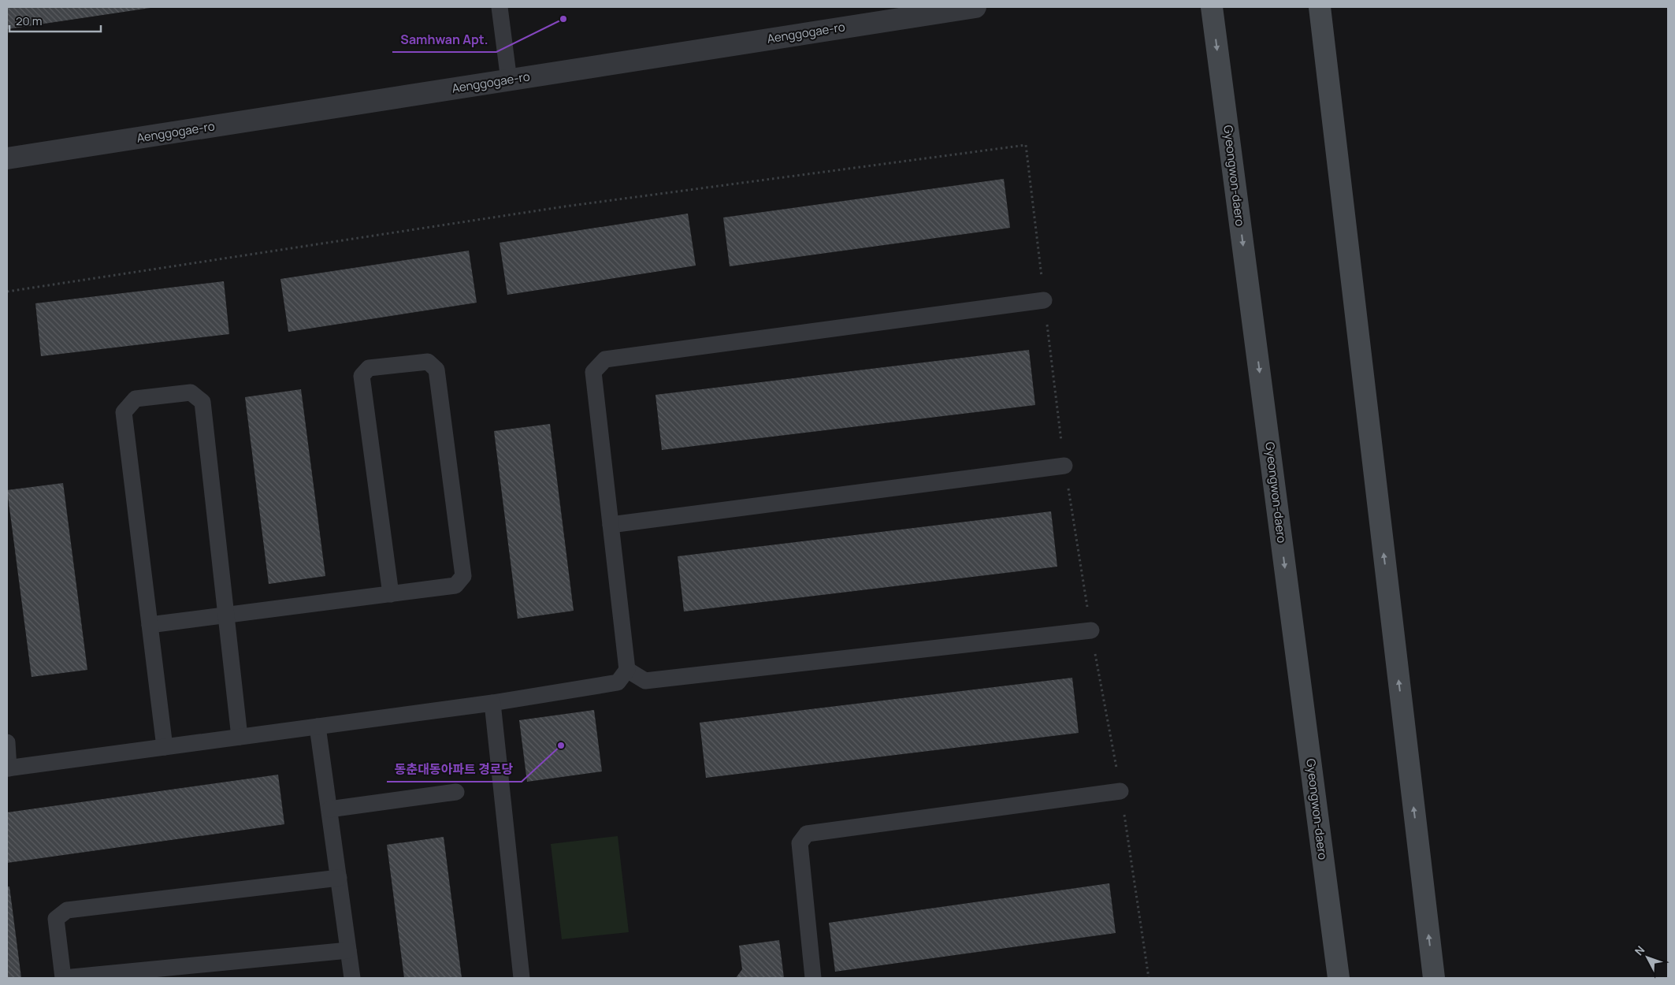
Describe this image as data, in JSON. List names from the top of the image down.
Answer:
{
  "streets": {
    "main road": ["Gyeongwon-daero"],
    "street": ["Aenggogae-ro"]
  },
  "places": ["Samhwan Apt.", "동춘대동아파트 경로당"],
  "scale_bar": "20 m",
  "north": "top left"
}
